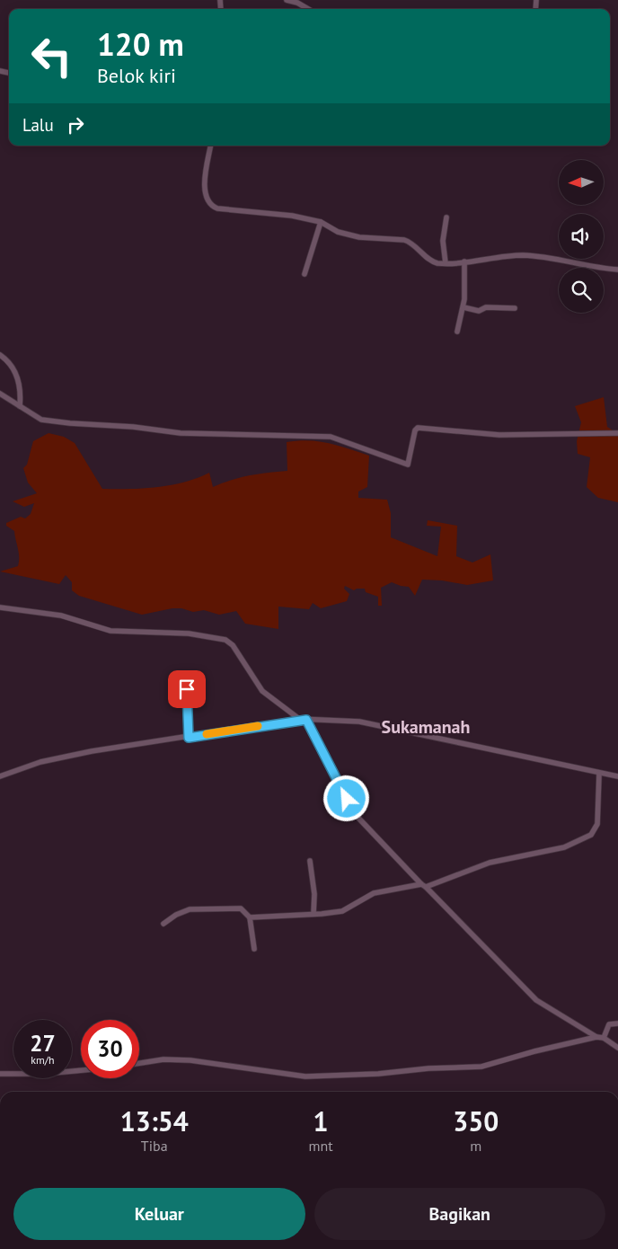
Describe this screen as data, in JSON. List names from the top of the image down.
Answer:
{
  "districts": ["Sukamanah"],
  "north": "left",
  "page": {
    "turn": ["120 m", "Belok kiri"],
    "then": "Lalu",
    "speed": "27 km/h",
    "limit": "30",
    "eta": [
      "13:54",
      "Tiba",
      "1",
      "mnt",
      "350",
      "m"
    ],
    "buttons": ["Keluar", "Bagikan"]
  }
}
